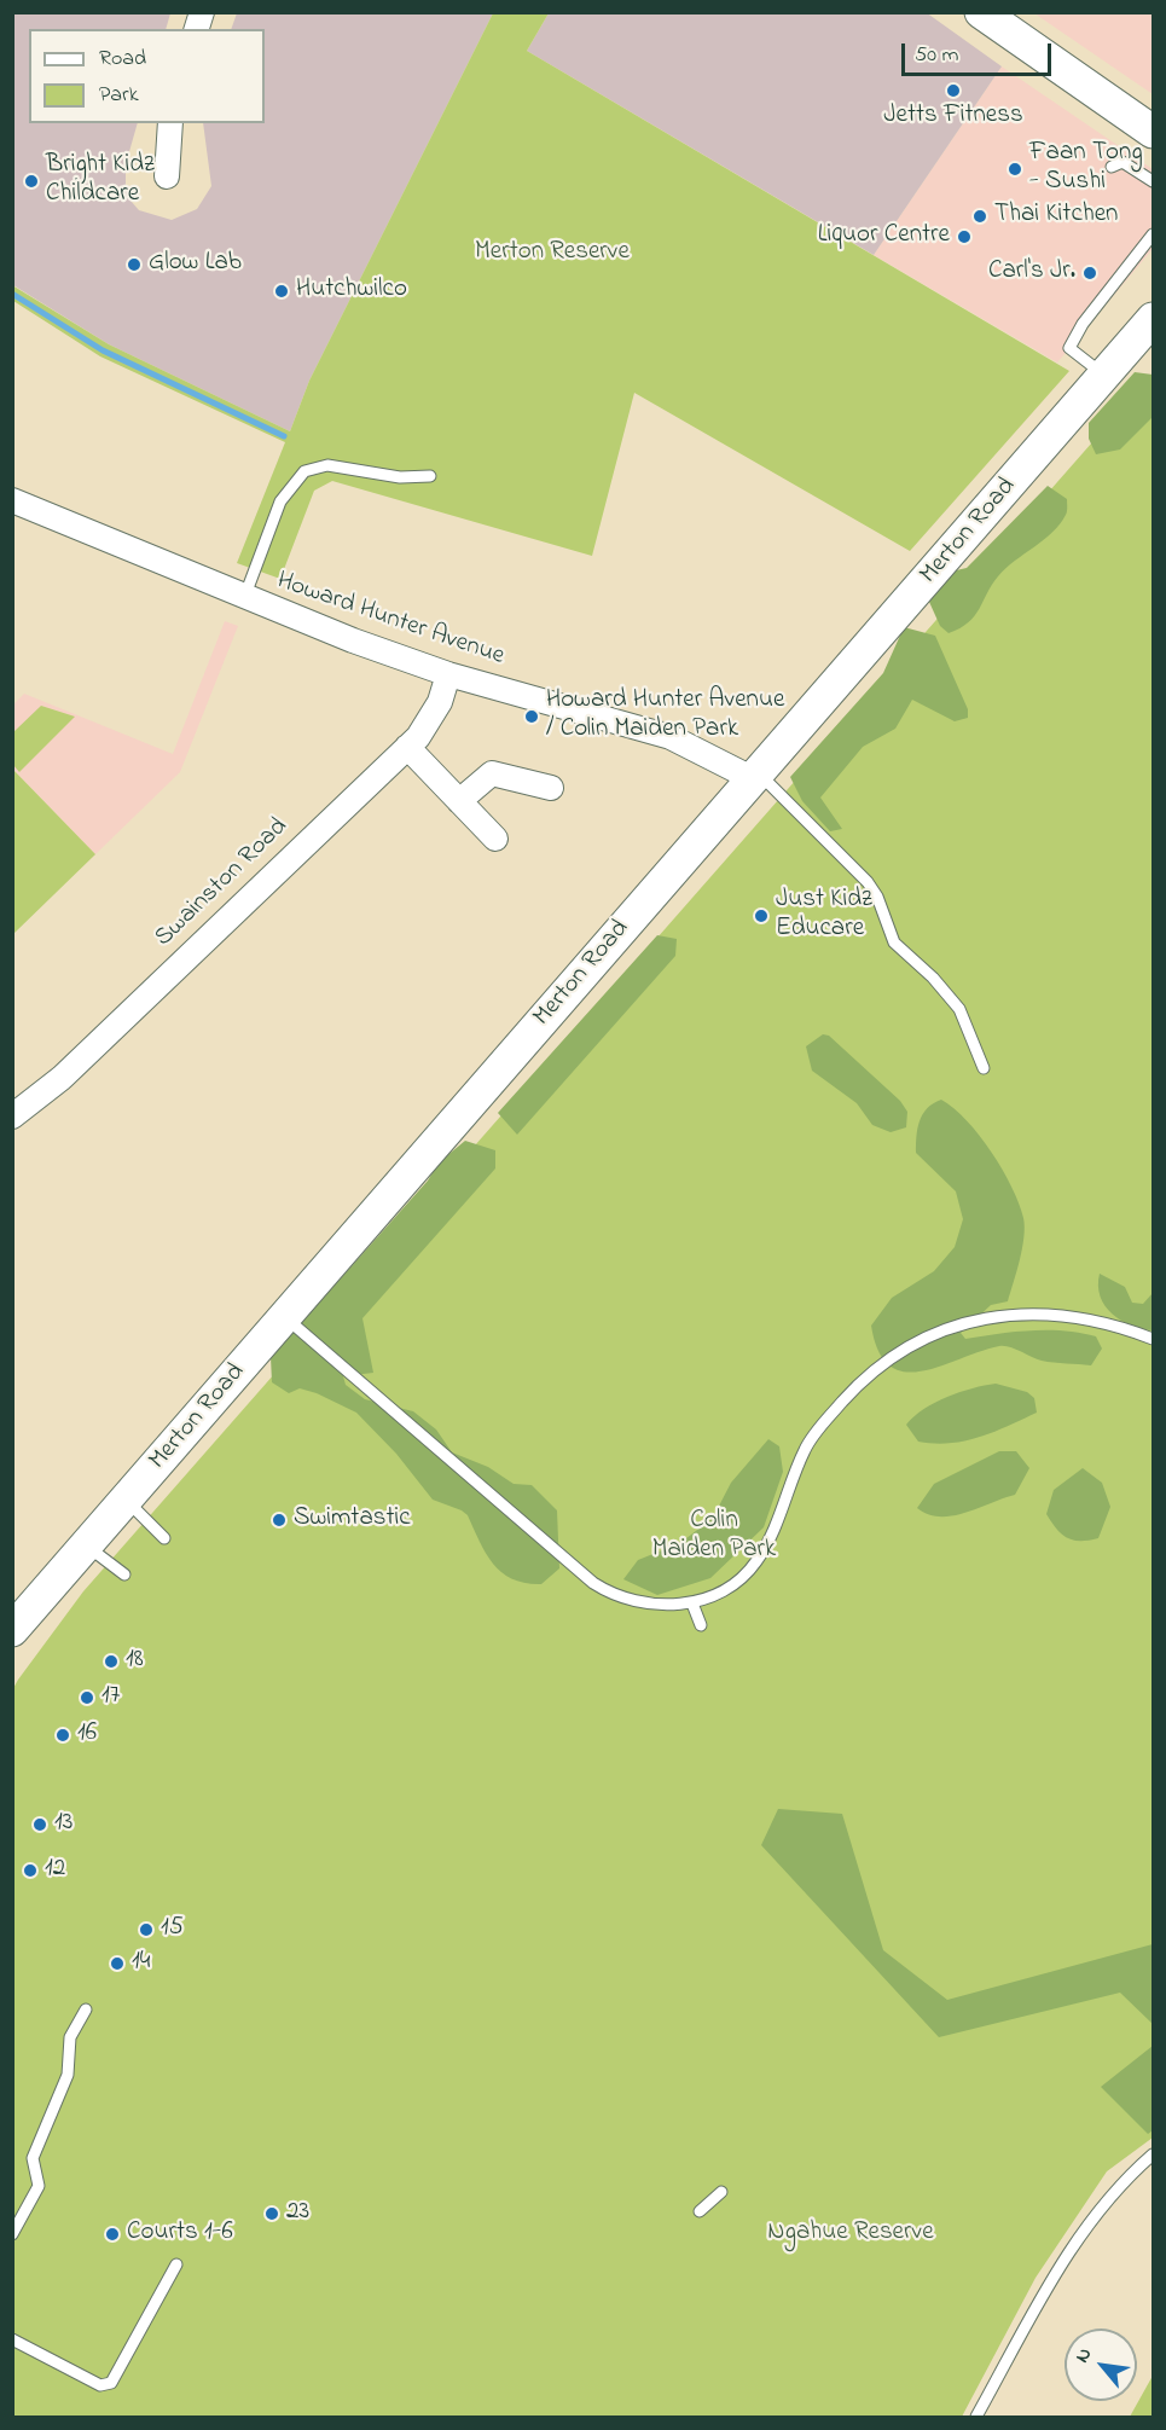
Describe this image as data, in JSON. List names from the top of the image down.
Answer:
{
  "streets": {
    "main road": ["Merton Road"],
    "street": ["Howard Hunter Avenue", "Swainston Road"]
  },
  "crossings": [
    ["Merton Road", "Howard Hunter Avenue"],
    ["Howard Hunter Avenue", "Swainston Road"]
  ],
  "parks": ["Merton Reserve", "Colin Maiden Park", "Ngahue Reserve"],
  "places": [
    "Jetts Fitness",
    "Faan Tong - Sushi",
    "Bright Kidz Childcare",
    "Thai Kitchen",
    "Liquor Centre",
    "Glow Lab",
    "Carl's Jr.",
    "Hutchwilco",
    "Howard Hunter Avenue / Colin Maiden Park",
    "Just Kidz Educare",
    "Swimtastic",
    "18",
    "17",
    "16",
    "13",
    "12",
    "15",
    "14",
    "23",
    "Courts 1-6"
  ],
  "legend": ["Road", "Park"],
  "scale_bar": "50 m",
  "north": "top left"
}
